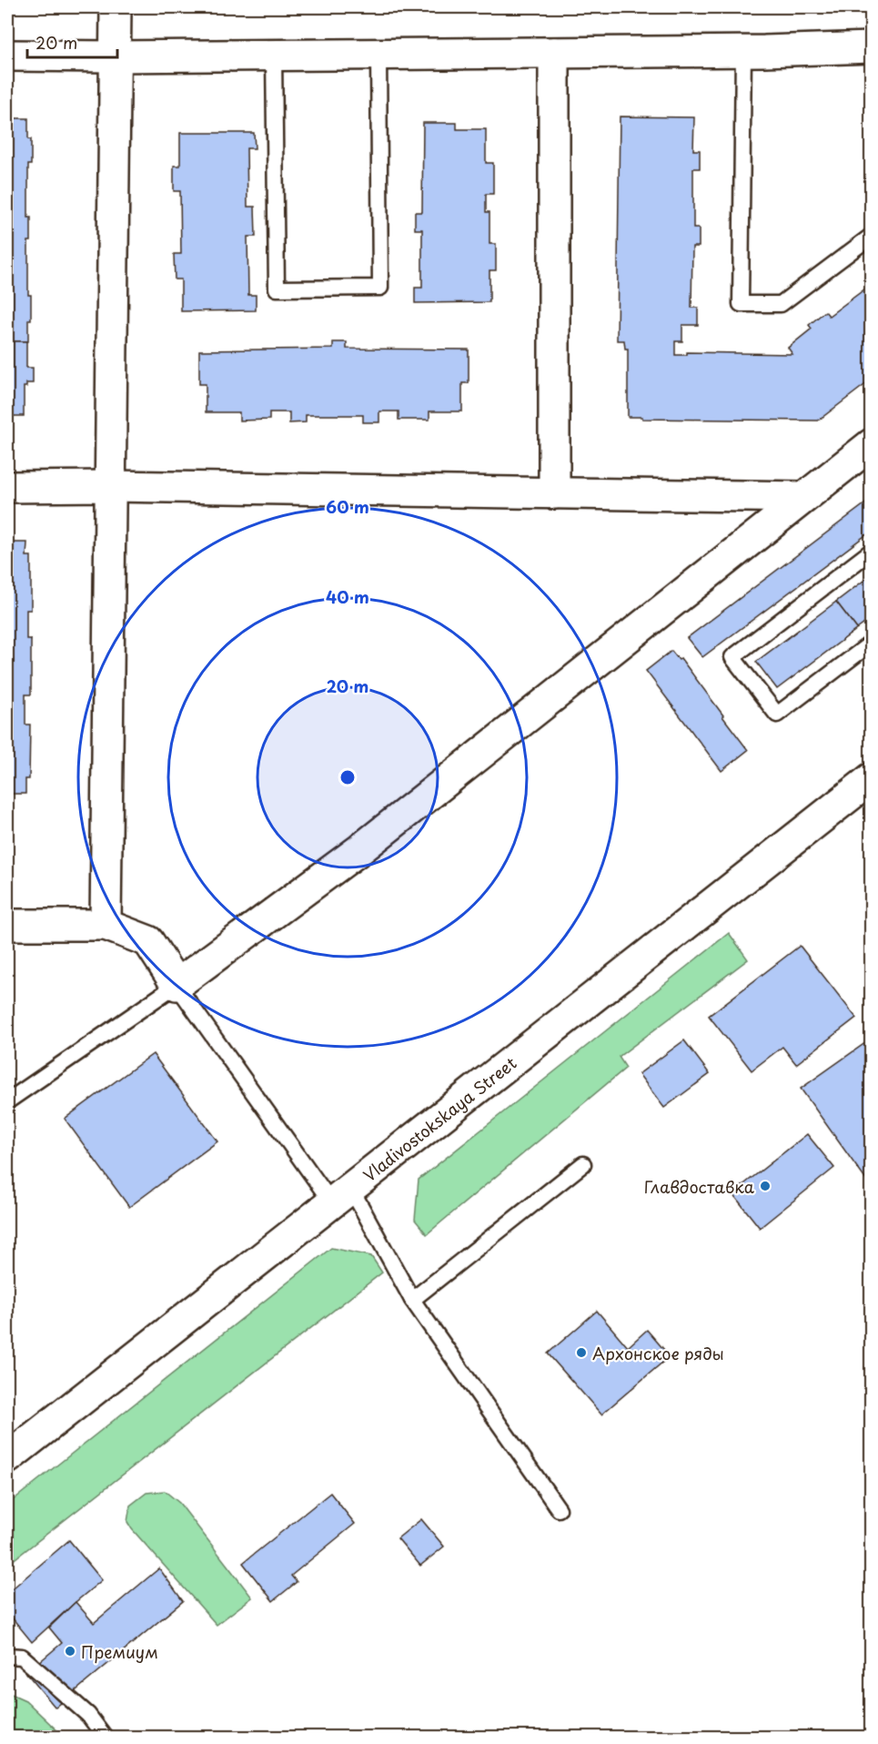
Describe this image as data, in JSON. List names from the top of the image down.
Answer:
{
  "streets": {
    "street": ["Vladivostokskaya Street"]
  },
  "places": ["Главдоставка", "Архонское ряды", "Премиум"],
  "scale_bar": "20 m",
  "rings": ["60 m", "40 m", "20 m"]
}
